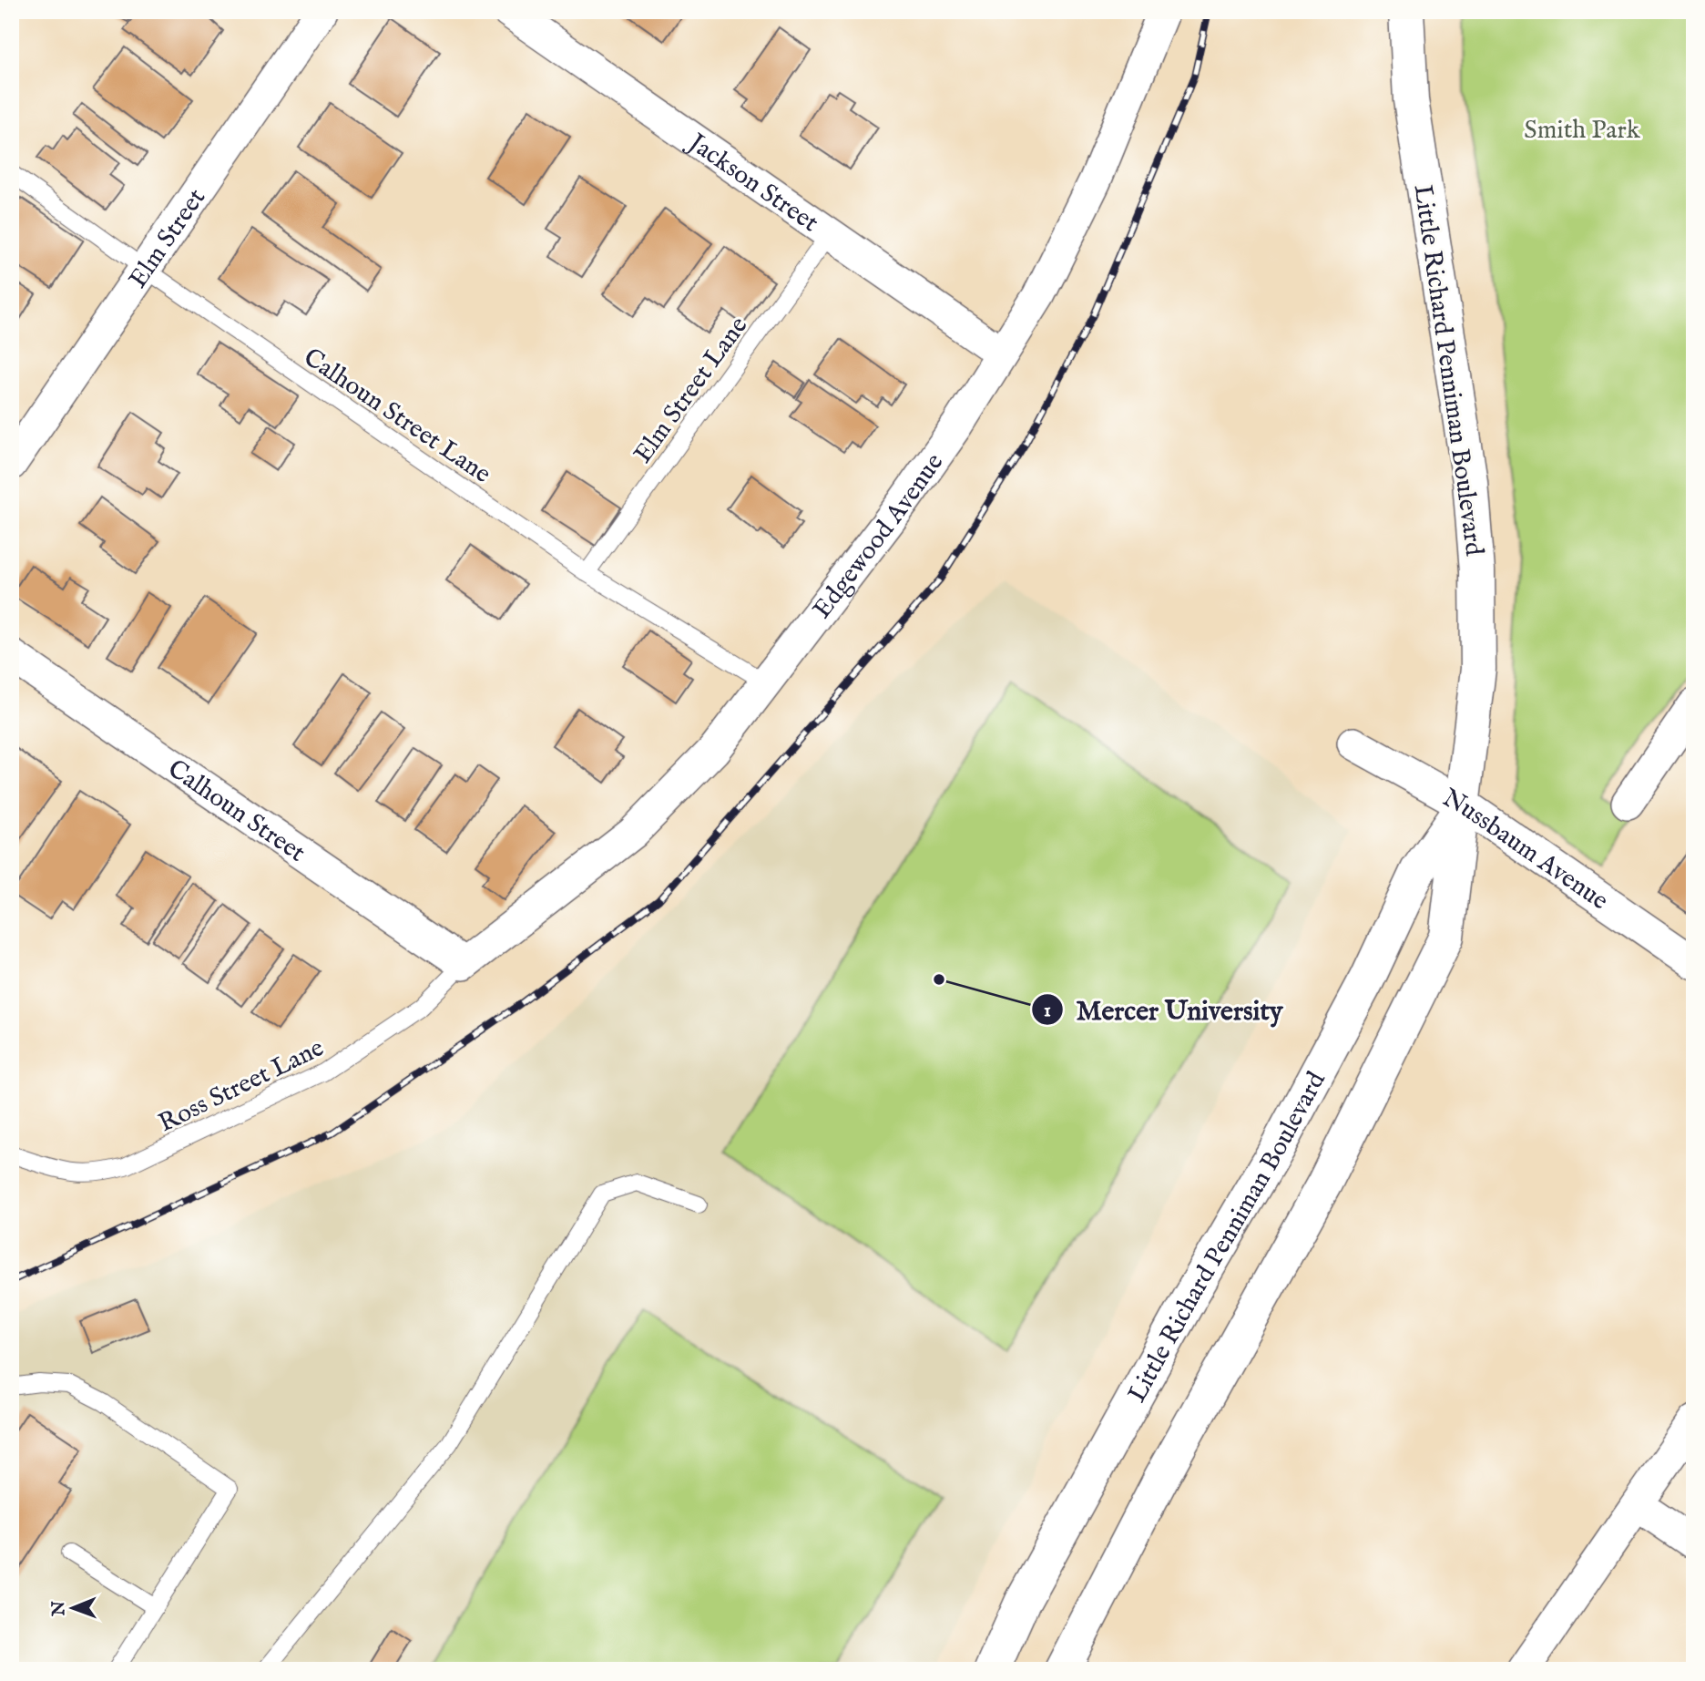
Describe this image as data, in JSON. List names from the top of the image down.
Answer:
{
  "streets": {
    "street": [
      "Jackson Street",
      "Elm Street",
      "Little Richard Penniman Boulevard",
      "Edgewood Avenue",
      "Calhoun Street",
      "Nussbaum Avenue"
    ],
    "lane": ["Elm Street Lane", "Calhoun Street Lane", "Ross Street Lane"]
  },
  "crossings": [
    ["Jackson Street", "Elm Street Lane"],
    ["Jackson Street", "Edgewood Avenue"],
    ["Elm Street", "Calhoun Street Lane"],
    ["Little Richard Penniman Boulevard", "Nussbaum Avenue"],
    ["Elm Street Lane", "Calhoun Street Lane"],
    ["Calhoun Street Lane", "Edgewood Avenue"],
    ["Edgewood Avenue", "Calhoun Street"],
    ["Edgewood Avenue", "Ross Street Lane"],
    ["Calhoun Street", "Ross Street Lane"]
  ],
  "parks": ["Smith Park"],
  "places": ["Mercer University"],
  "north": "left"
}
